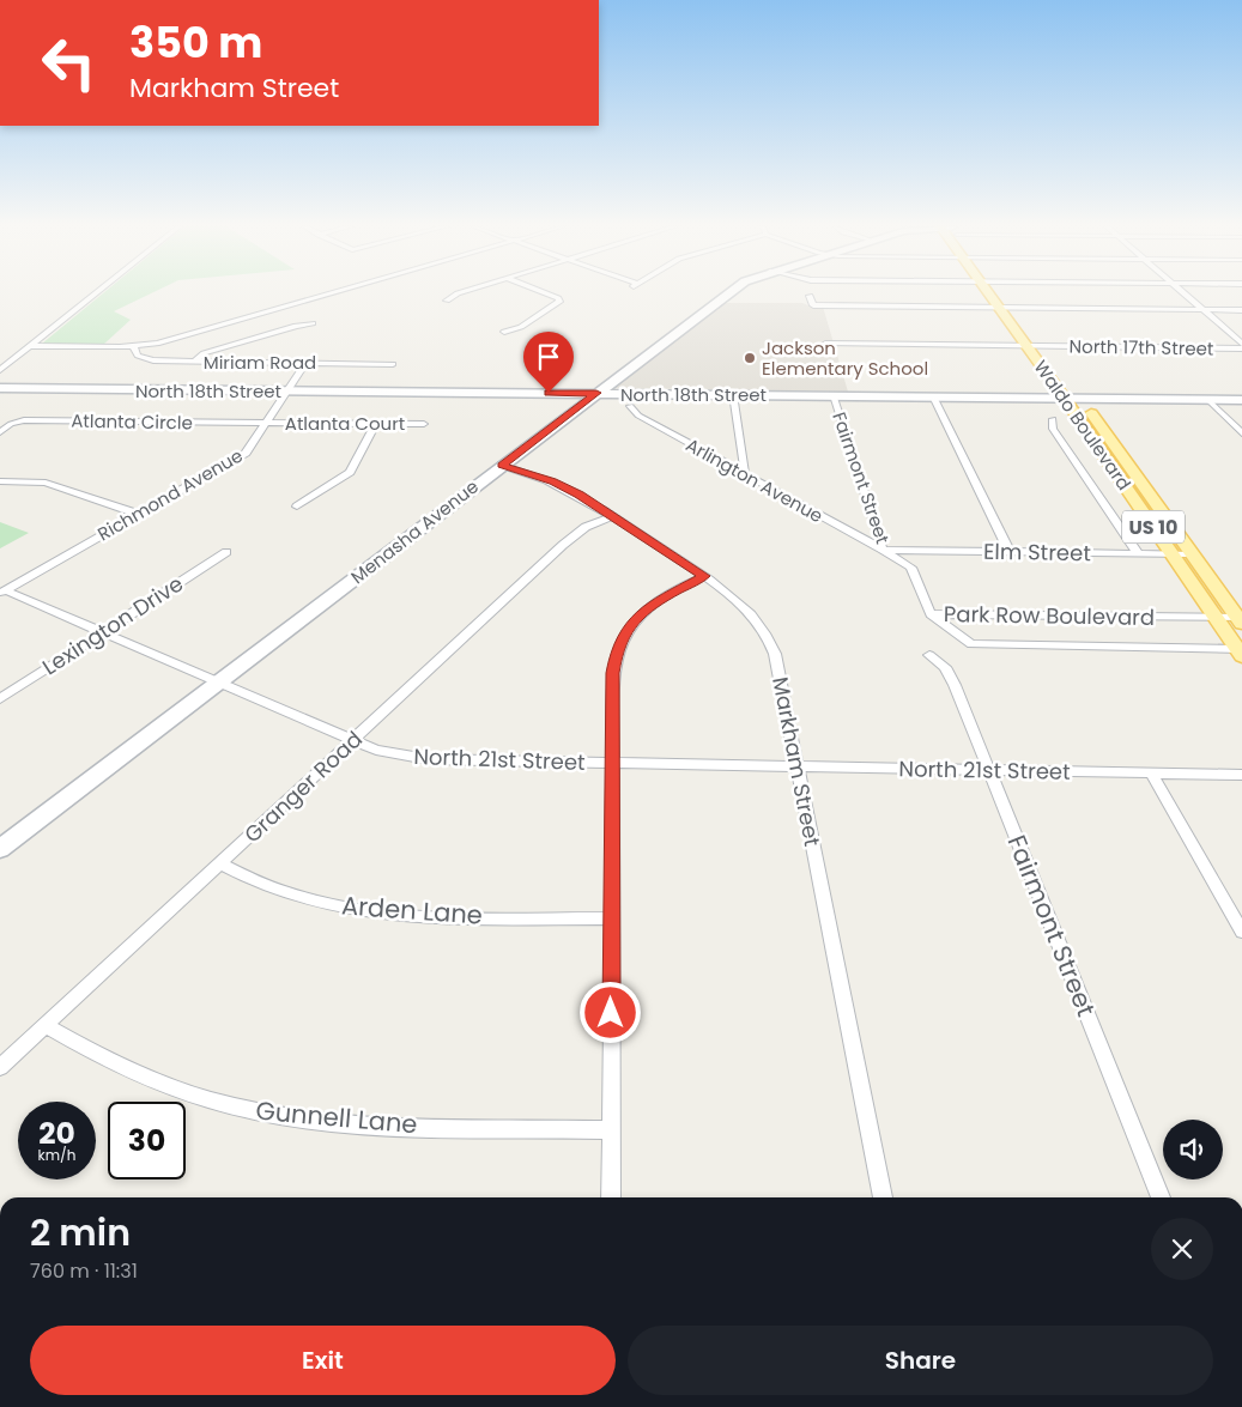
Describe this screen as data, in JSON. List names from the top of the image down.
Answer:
{
  "streets": {
    "main road": ["Waldo Boulevard", "US 10"],
    "street": [
      "North 17th Street",
      "Miriam Road",
      "North 18th Street",
      "Atlanta Circle",
      "Atlanta Court",
      "Fairmont Street",
      "Arlington Avenue",
      "Richmond Avenue",
      "Menasha Avenue",
      "Elm Street",
      "Park Row Boulevard",
      "Lexington Drive",
      "North 21st Street",
      "Markham Street",
      "Granger Road",
      "Arden Lane",
      "Gunnell Lane"
    ]
  },
  "crossings": [
    ["North 17th Street", "Waldo Boulevard"],
    ["Miriam Road", "Richmond Avenue"],
    ["North 18th Street", "Waldo Boulevard"],
    ["North 18th Street", "Fairmont Street"],
    ["North 18th Street", "Richmond Avenue"],
    ["North 18th Street", "Menasha Avenue"],
    ["Atlanta Circle", "Atlanta Court"],
    ["Atlanta Circle", "Richmond Avenue"],
    ["Atlanta Court", "Richmond Avenue"],
    ["Waldo Boulevard", "Elm Street"],
    ["Waldo Boulevard", "Park Row Boulevard"],
    ["Fairmont Street", "Arlington Avenue"],
    ["Fairmont Street", "Elm Street"],
    ["Fairmont Street", "Park Row Boulevard"],
    ["Fairmont Street", "North 21st Street"],
    ["Arlington Avenue", "Elm Street"],
    ["Richmond Avenue", "North 21st Street"],
    ["Menasha Avenue", "North 21st Street"],
    ["Menasha Avenue", "Markham Street"],
    ["Lexington Drive", "North 21st Street"],
    ["North 21st Street", "Markham Street"],
    ["North 21st Street", "Granger Road"],
    ["Markham Street", "Granger Road"],
    ["Granger Road", "Arden Lane"],
    ["Granger Road", "Gunnell Lane"]
  ],
  "places": ["Jackson Elementary School"],
  "page": {
    "turn": ["350 m", "Markham Street"],
    "speed": "20 km/h",
    "limit": "30",
    "heading": ["2 min", "760 m · 11:31"],
    "buttons": ["Exit", "Share"]
  }
}
